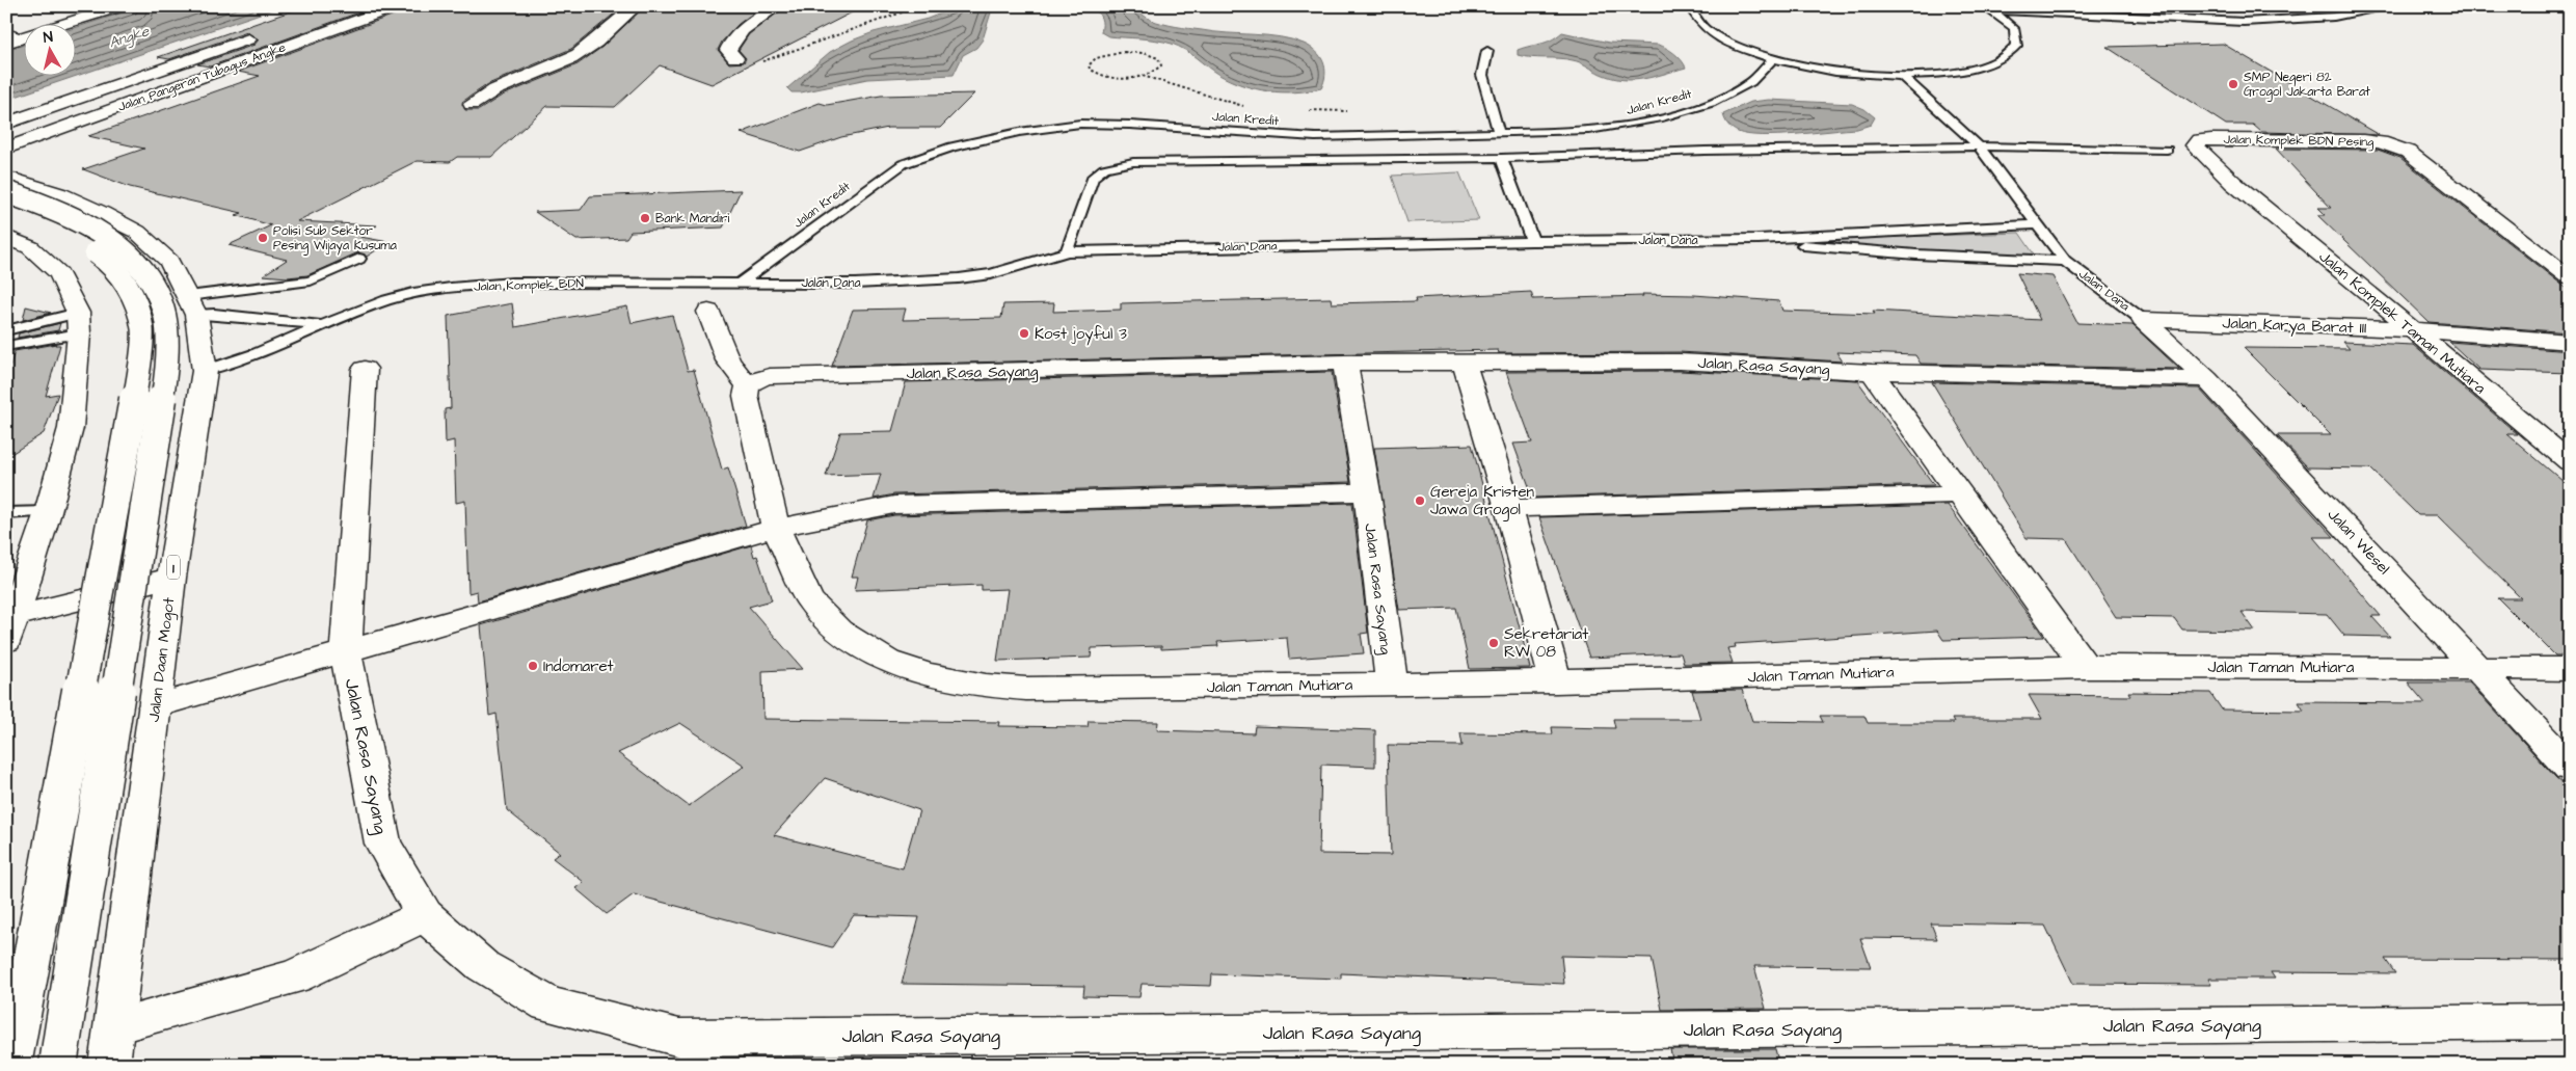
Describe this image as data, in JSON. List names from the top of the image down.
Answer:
{
  "streets": {
    "main road": [
      "Jalan Pangeran Tubagus Angke",
      "Jalan Komplek BDN Pesing",
      "Jalan Komplek Taman Mutiara",
      "Jalan Karya Barat III",
      "Jalan Rasa Sayang",
      "Jalan Wesel",
      "1",
      "Jalan Daan Mogot",
      "Jalan Taman Mutiara"
    ],
    "lane": ["Jalan Kredit", "Jalan Dana", "Jalan Komplek BDN"]
  },
  "crossings": [
    ["Jalan Kredit", "Jalan Dana"],
    ["Jalan Kredit", "Jalan Komplek BDN"],
    ["Jalan Komplek BDN Pesing", "Jalan Komplek Taman Mutiara"],
    ["Jalan Dana", "Jalan Komplek BDN"],
    ["Jalan Dana", "Jalan Karya Barat III"],
    ["Jalan Dana", "Jalan Wesel"],
    ["Jalan Komplek BDN", "Jalan Daan Mogot"],
    ["Jalan Komplek Taman Mutiara", "Jalan Karya Barat III"],
    ["Jalan Karya Barat III", "Jalan Wesel"],
    ["Jalan Rasa Sayang", "Jalan Wesel"],
    ["Jalan Rasa Sayang", "Jalan Taman Mutiara"],
    ["Jalan Wesel", "Jalan Taman Mutiara"]
  ],
  "water": ["Angke"],
  "places": [
    "SMP Negeri 82 Grogol Jakarta Barat",
    "Bank Mandiri",
    "Polisi Sub Sektor Pesing Wijaya Kusuma",
    "Kost joyful 3",
    "Gereja Kristen Jawa Grogol",
    "Sekretariat RW 08",
    "Indomaret"
  ],
  "north": "top"
}
